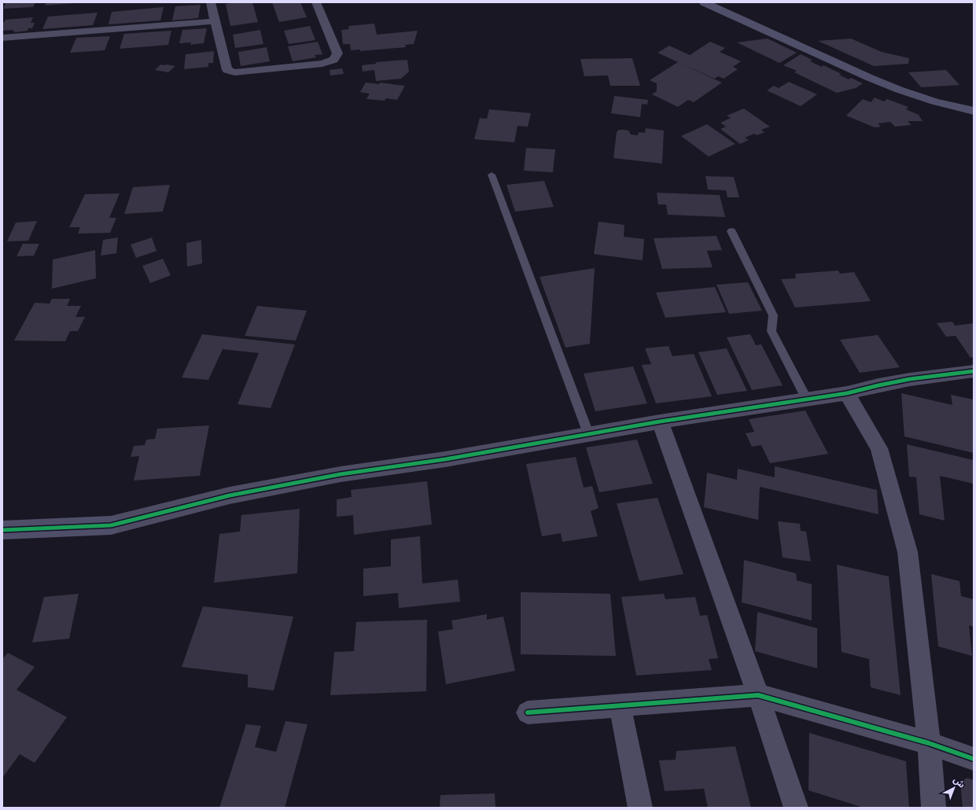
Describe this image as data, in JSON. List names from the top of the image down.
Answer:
{
  "north": "top right"
}
